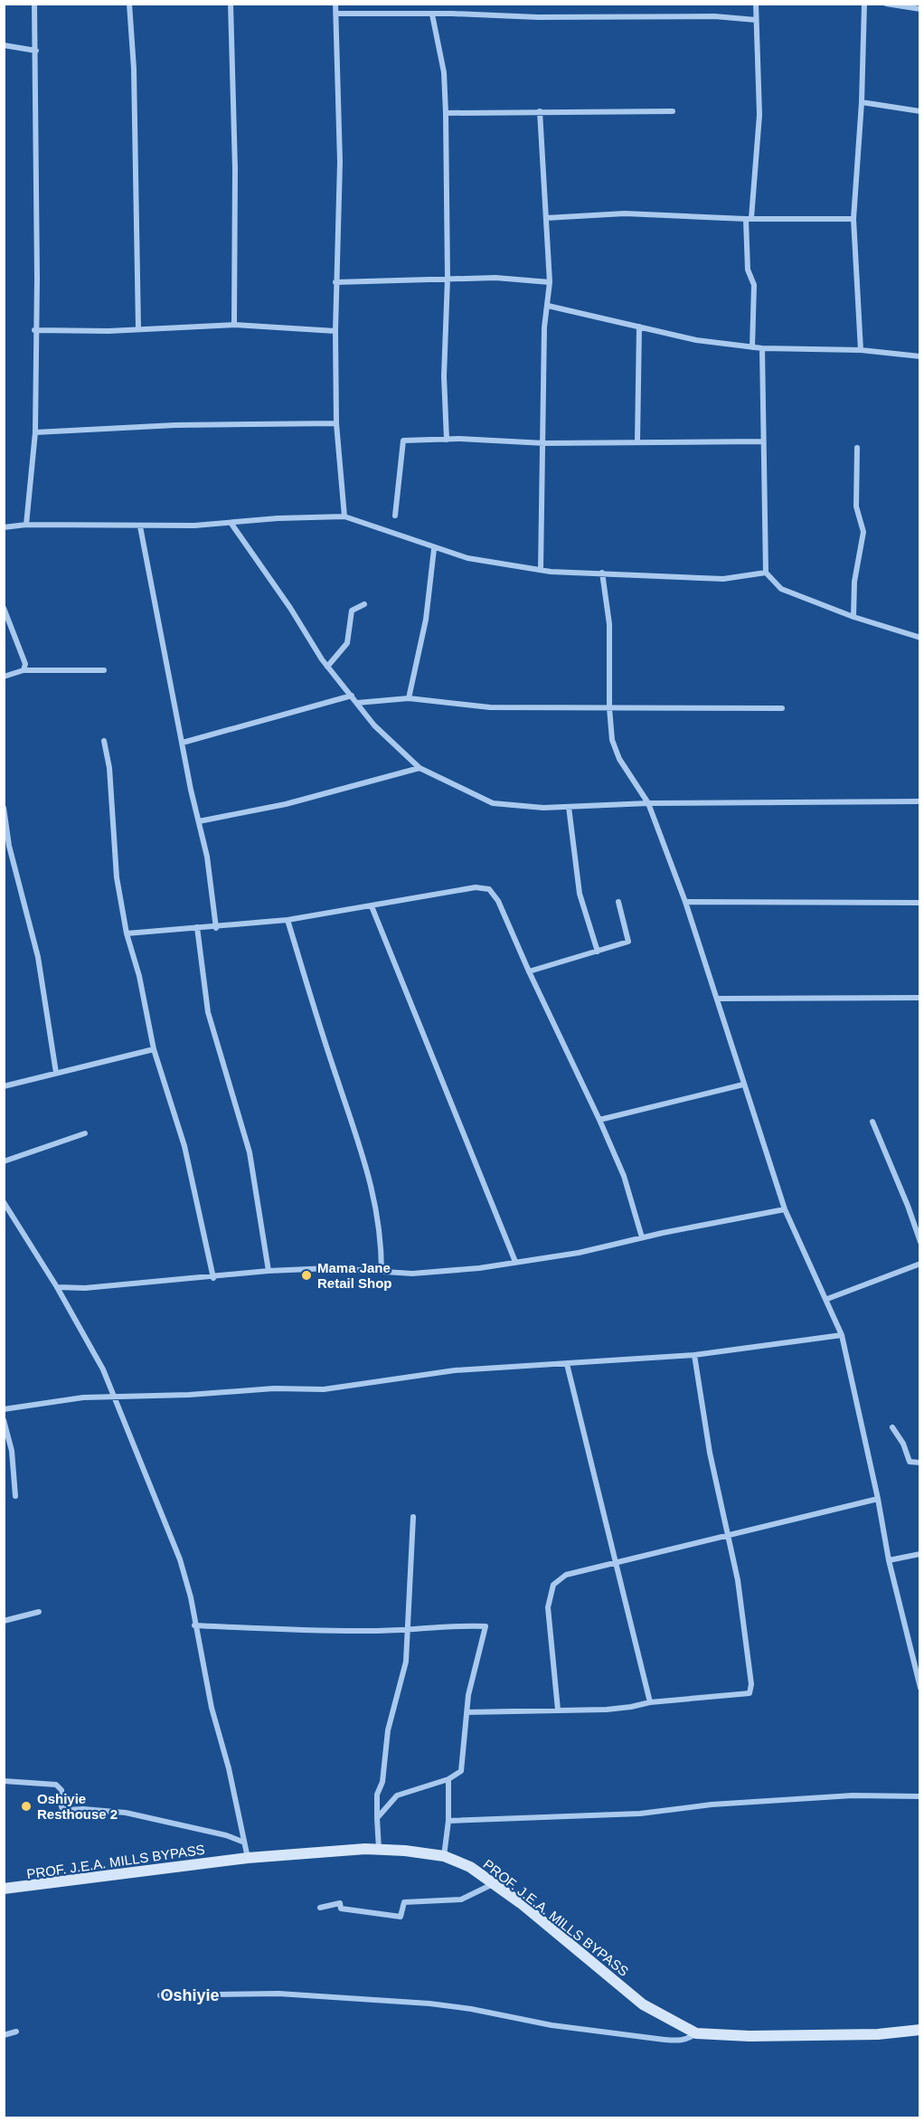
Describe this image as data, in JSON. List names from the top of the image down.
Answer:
{
  "streets": {
    "street": ["PROF. J.E.A. MILLS BYPASS"]
  },
  "districts": ["Oshiyie"],
  "places": ["Mama Jane Retail Shop", "Oshiyie Resthouse 2"]
}
